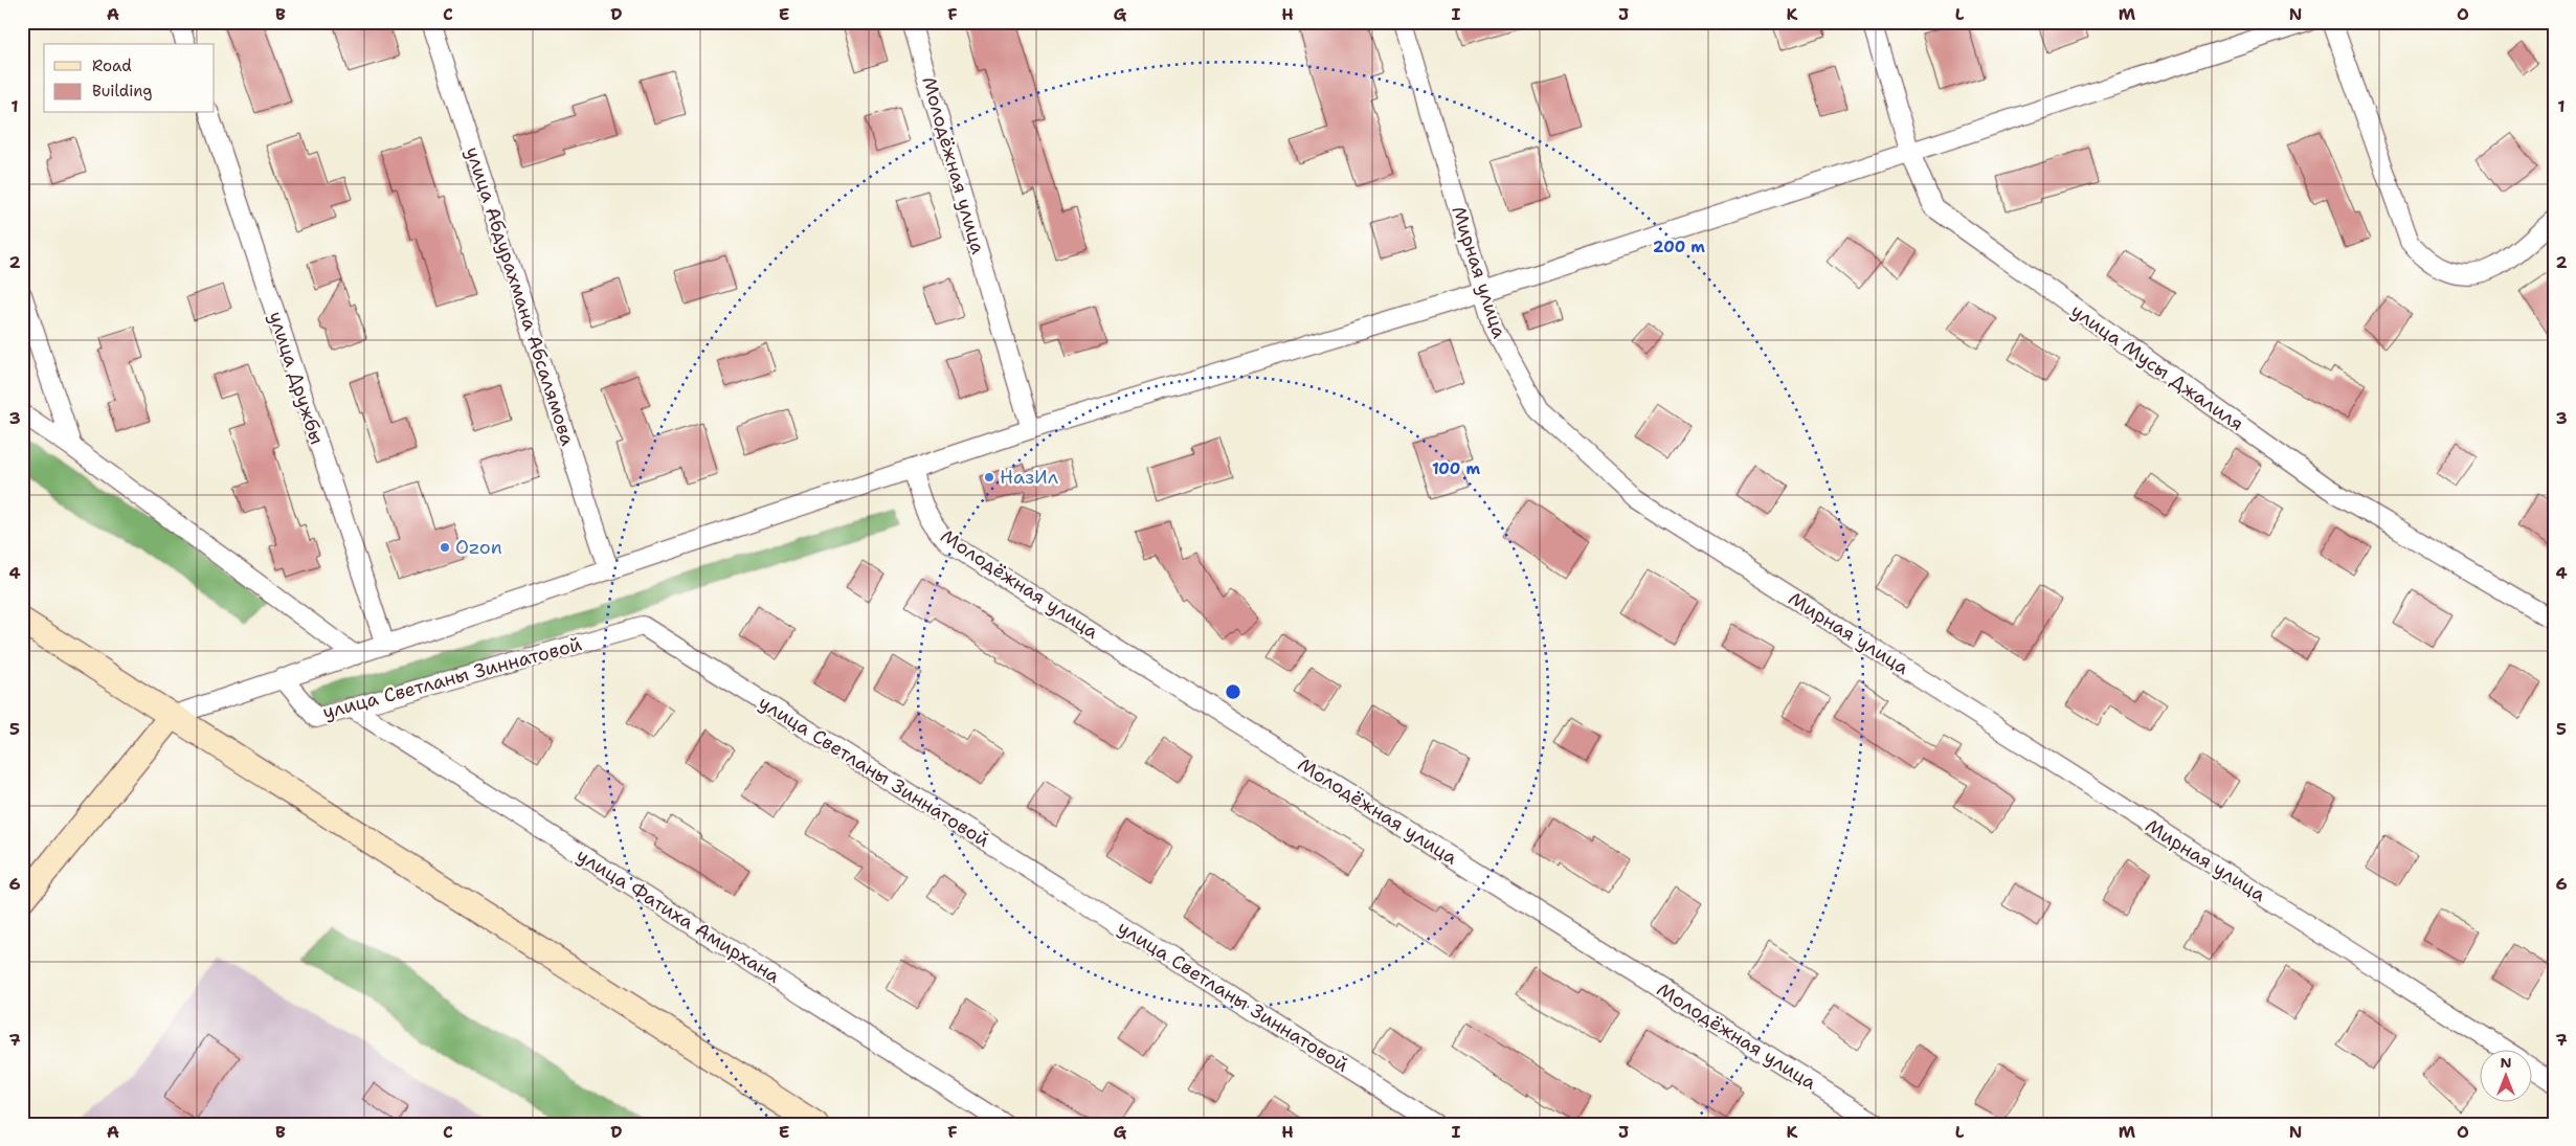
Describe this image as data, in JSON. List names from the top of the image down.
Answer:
{
  "streets": {
    "street": [
      "Молодёжная улица",
      "Мирная улица",
      "улица Абдурахмана Абсалямова",
      "улица Мусы Джалиля",
      "улица Дружбы",
      "улица Светланы Зиннатовой",
      "улица Фатиха Амирхана"
    ]
  },
  "crossings": [
    ["улица Светланы Зиннатовой", "улица Фатиха Амирхана"]
  ],
  "places": ["НазИл", "Ozon"],
  "legend": ["Road", "Building"],
  "north": "top",
  "grid": {
    "columns": [
      "A",
      "B",
      "C",
      "D",
      "E",
      "F",
      "G",
      "H",
      "I",
      "J",
      "K",
      "L",
      "M",
      "N",
      "O"
    ],
    "rows": [
      "1",
      "2",
      "3",
      "4",
      "5",
      "6",
      "7"
    ]
  },
  "rings": ["200 m", "100 m"]
}
